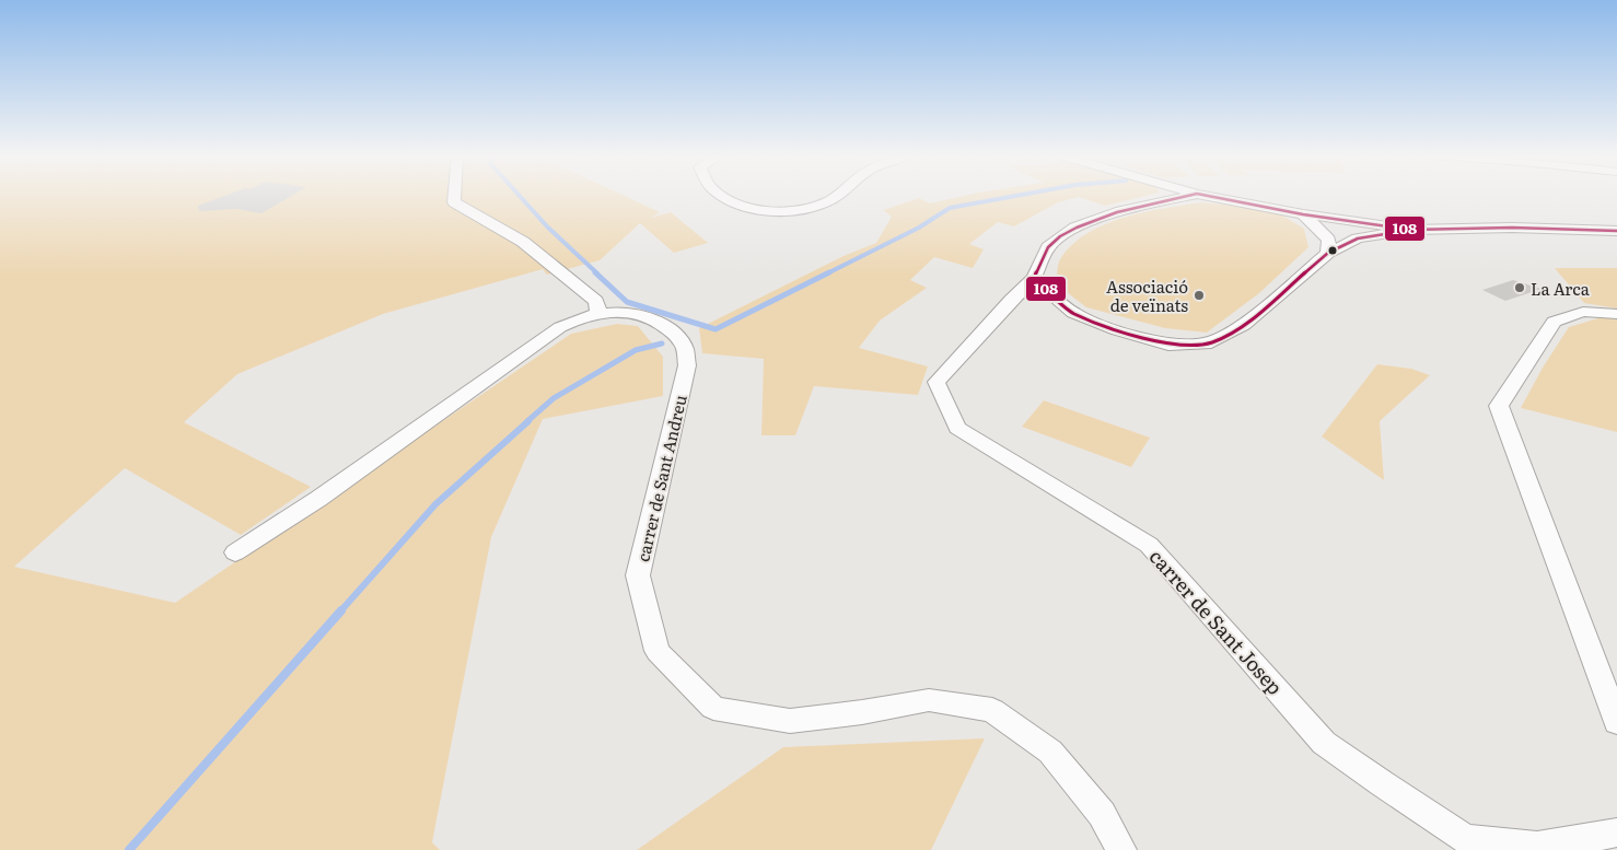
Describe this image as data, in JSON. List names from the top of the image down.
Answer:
{
  "streets": {
    "street": ["carrer de Sant Andreu", "carrer de Sant Josep"]
  },
  "places": ["La Arca", "Associació de veïnats"],
  "lines": ["transit line 108"]
}
